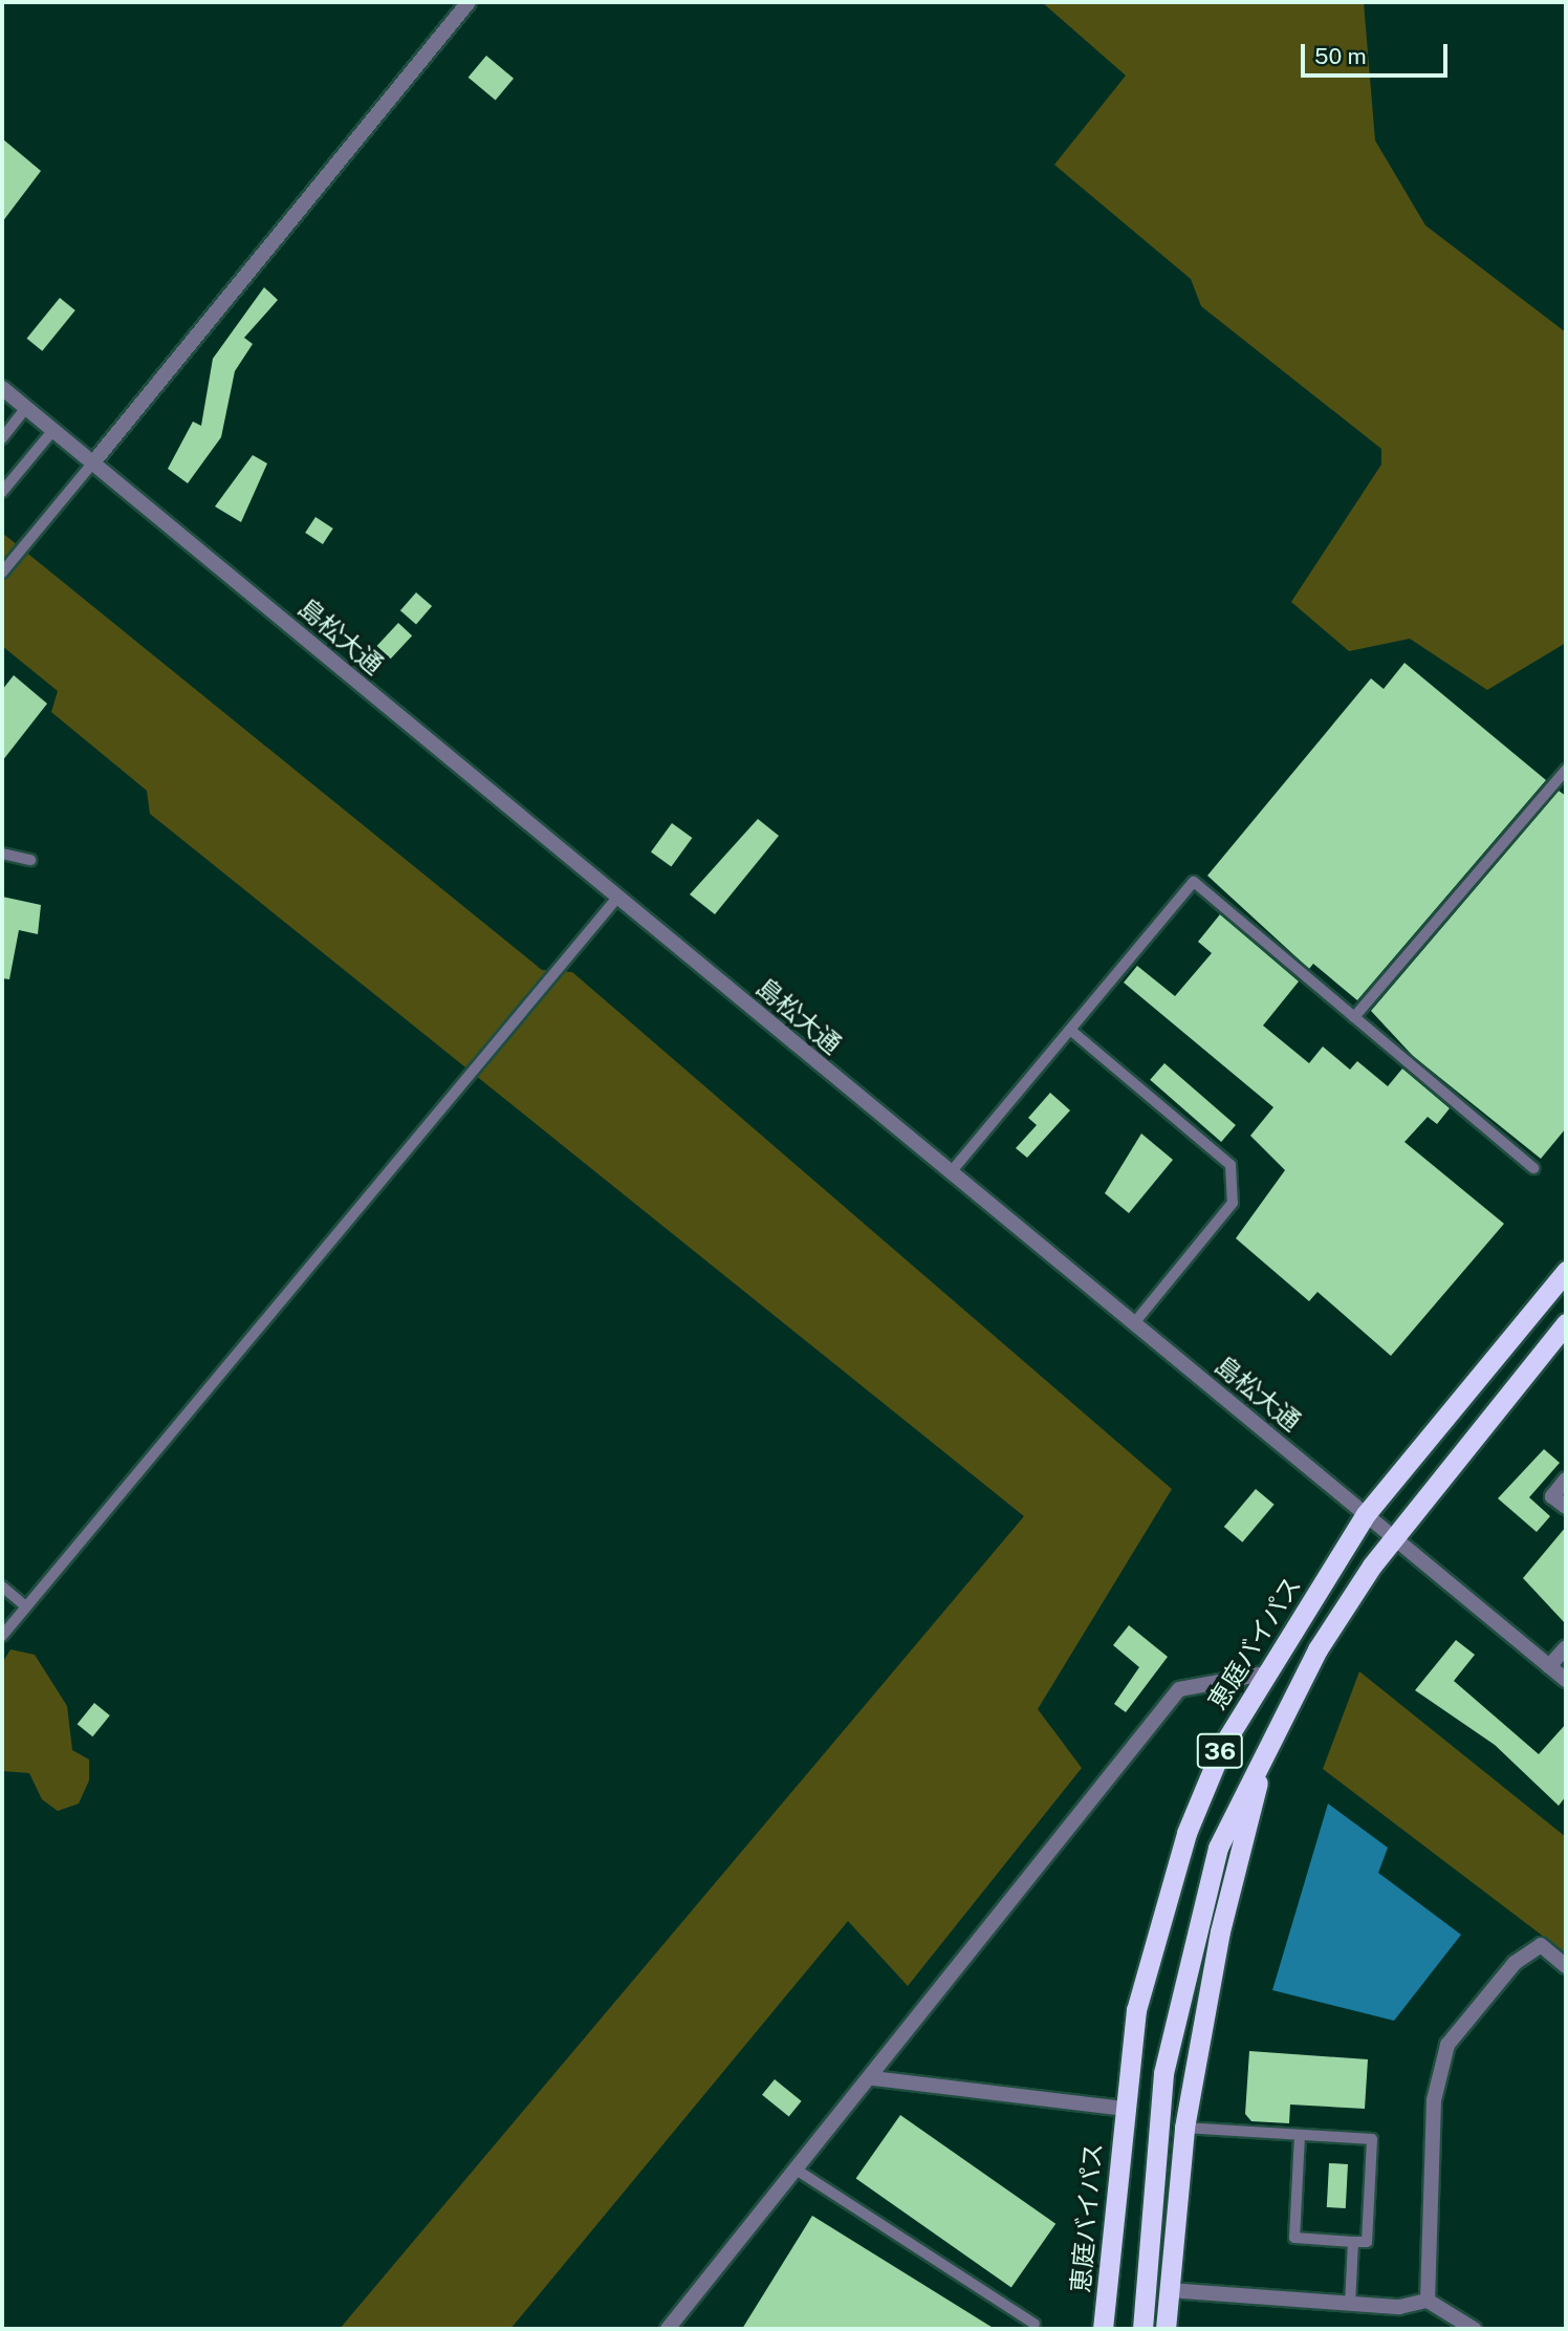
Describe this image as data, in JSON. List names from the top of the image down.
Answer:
{
  "streets": {
    "highway": ["恵庭バイパス", "36"],
    "street": ["島松大通"]
  },
  "crossings": [
    ["島松大通", "恵庭バイパス"],
    ["島松大通", "36"]
  ],
  "scale_bar": "50 m"
}
